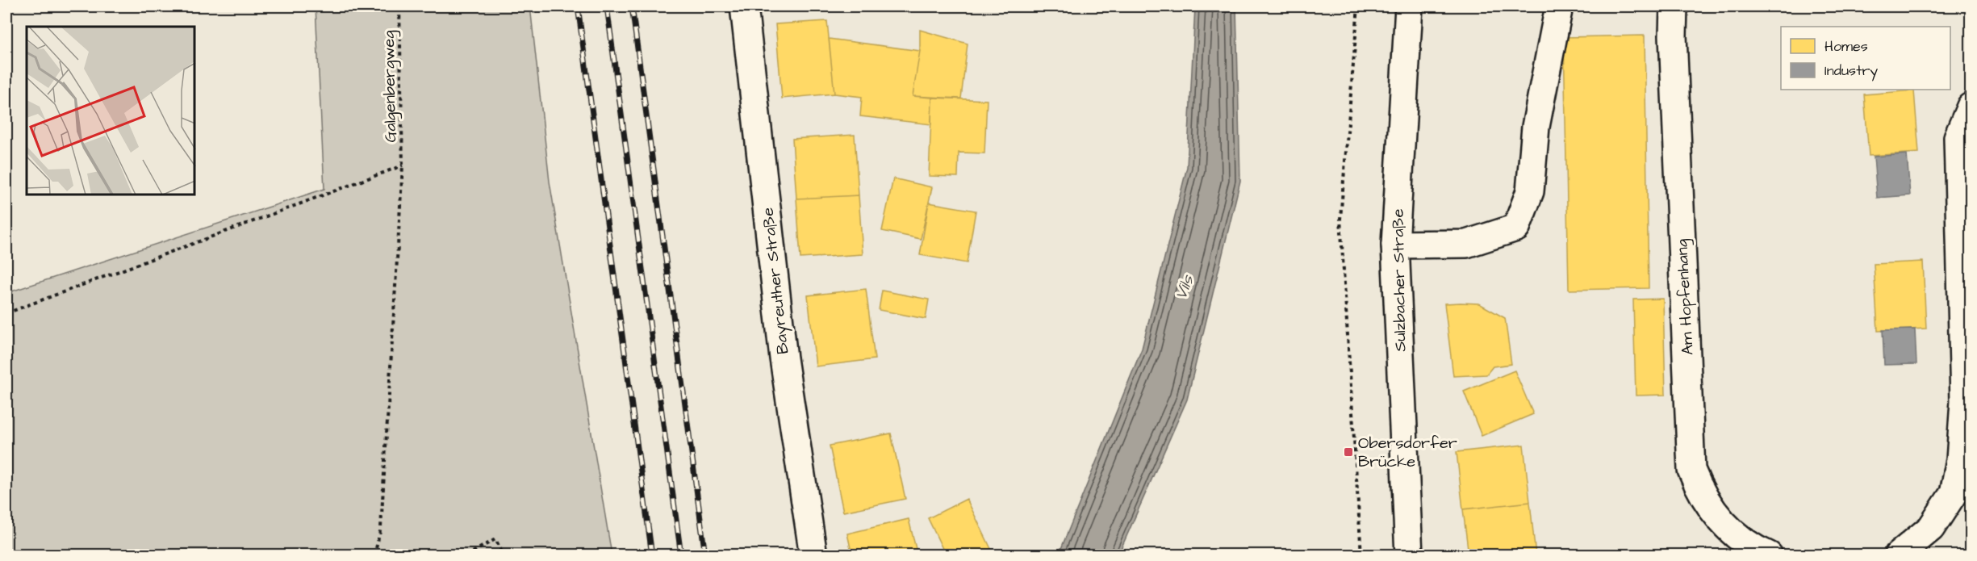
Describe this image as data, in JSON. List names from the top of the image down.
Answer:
{
  "streets": {
    "street": ["Sulzbacher Straße", "Bayreuther Straße", "Am Hopfenhang"],
    "path": ["Galgenbergweg"]
  },
  "water": ["Vils"],
  "places": {
    "transit": ["Obersdorfer Brücke"]
  },
  "legend": ["Homes", "Industry"]
}
